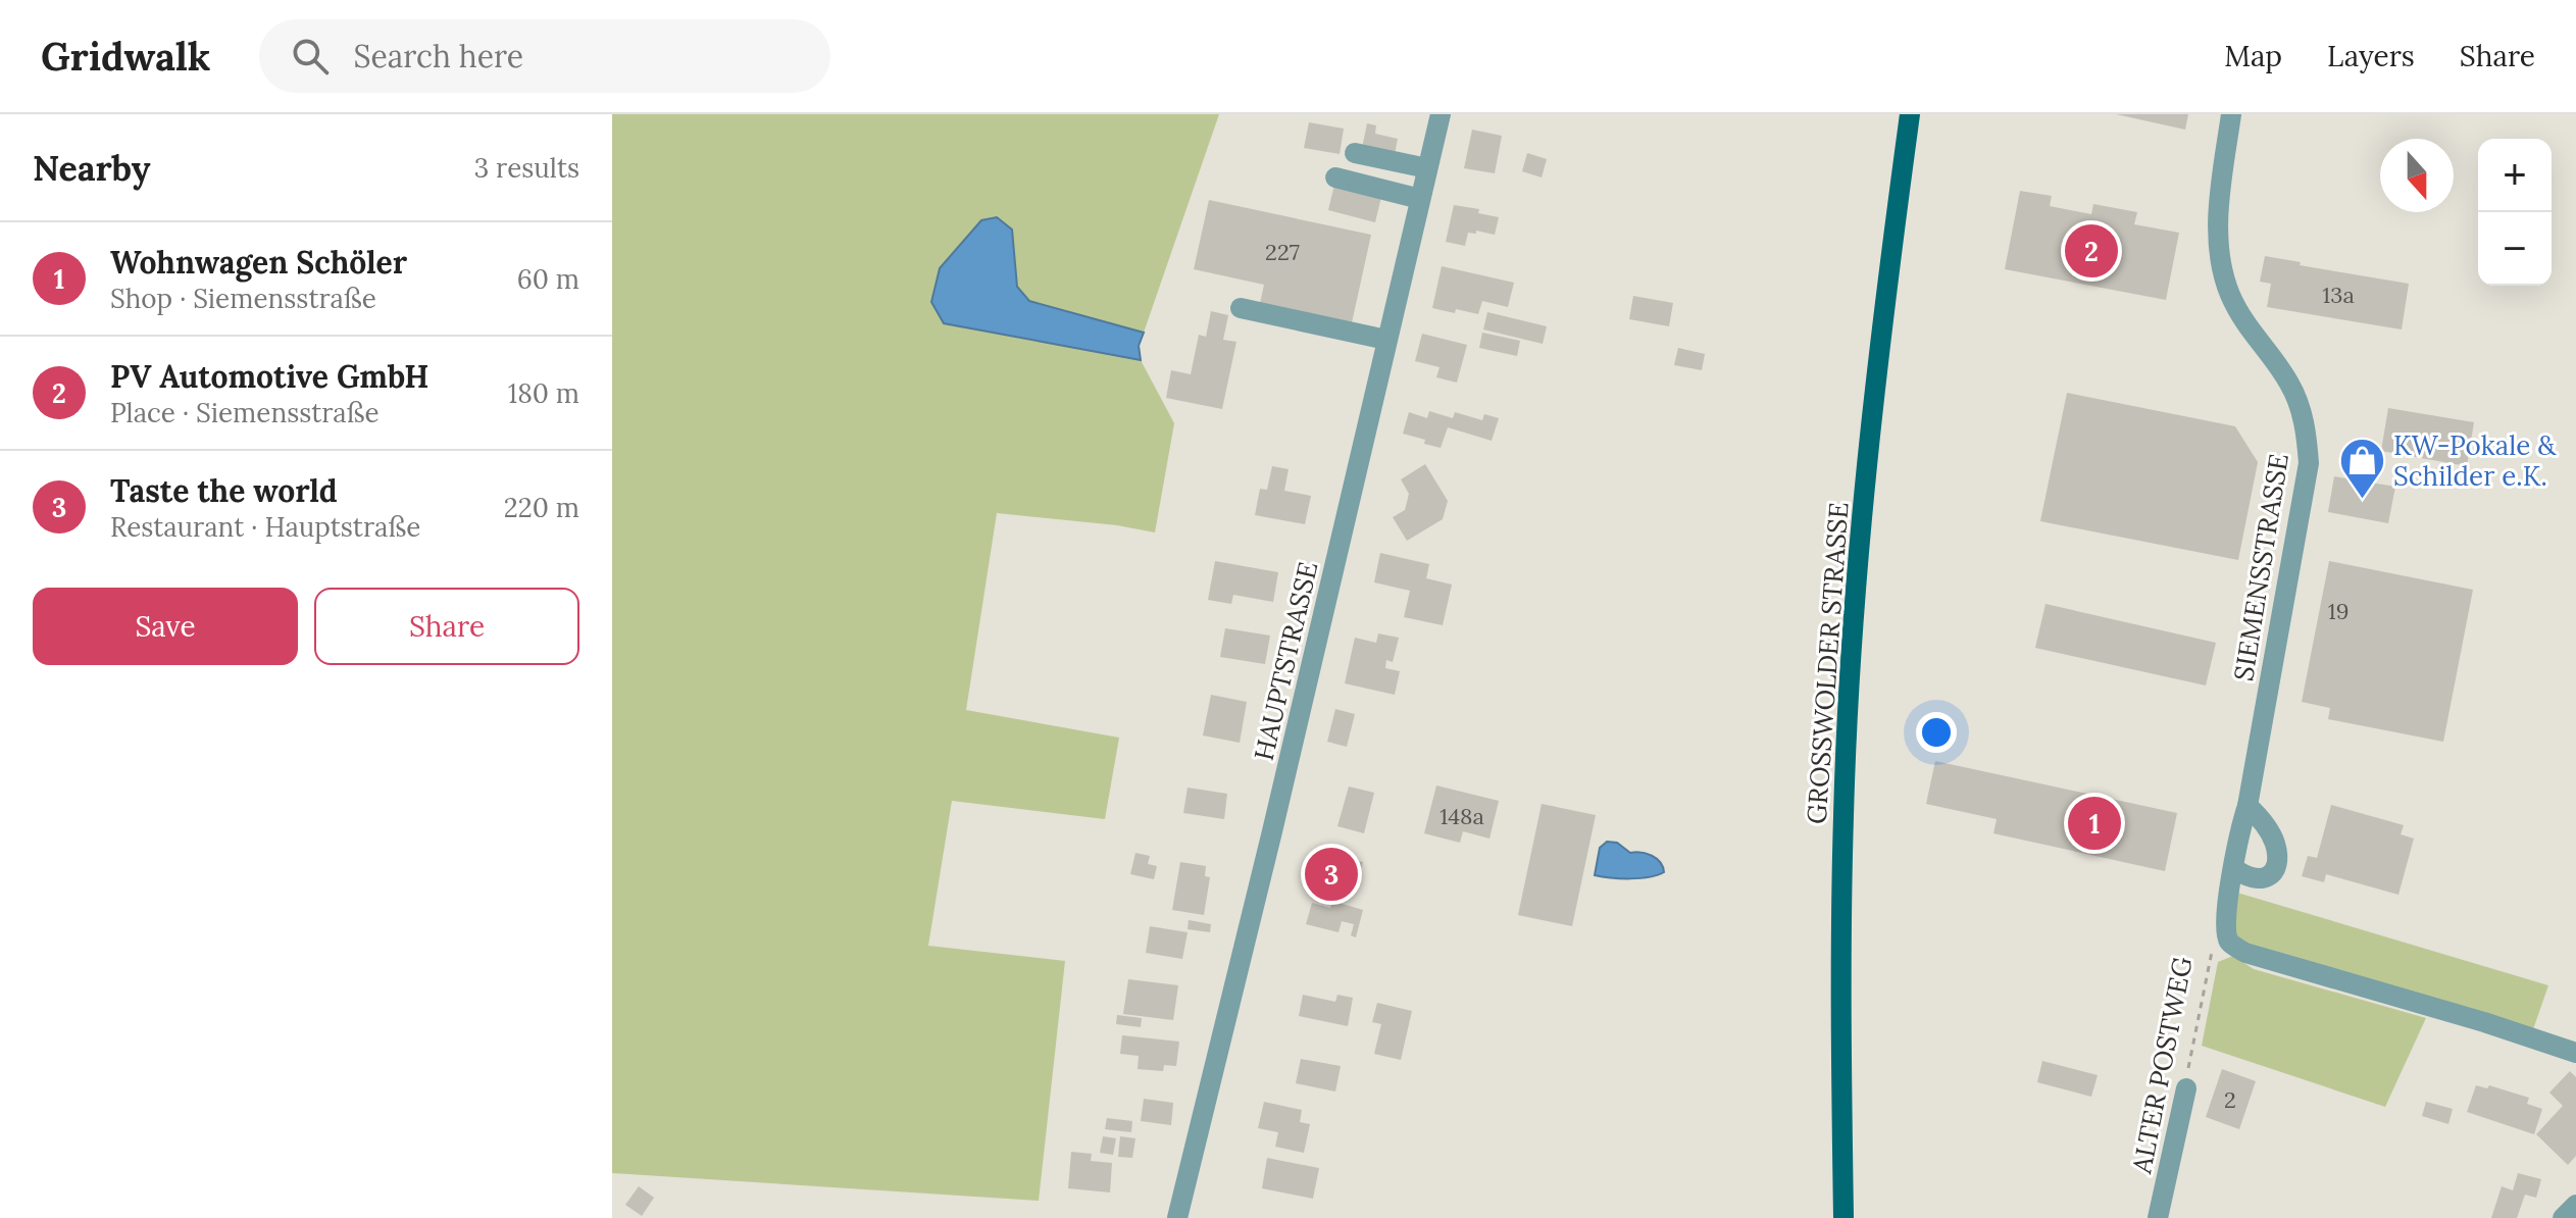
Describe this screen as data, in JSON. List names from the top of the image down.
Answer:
{
  "streets": {
    "main road": ["GROSSWOLDER STRASSE"],
    "street": ["SIEMENSSTRASSE", "HAUPTSTRASSE", "ALTER POSTWEG"]
  },
  "crossings": [
    ["SIEMENSSTRASSE", "ALTER POSTWEG"]
  ],
  "places": {
    "shop": ["KW-Pokale & Schilder e.K."]
  },
  "house_numbers": [
    "227",
    "13a",
    "19",
    "148a",
    "2"
  ],
  "north": "bottom",
  "page": {
    "header": "Gridwalk",
    "search": "Search here",
    "nav": ["Map", "Layers", "Share"],
    "heading": ["Nearby", "3 results"],
    "map_buttons": ["+", "−"],
    "list": [
      {
        "mark": "1",
        "name": "Wohnwagen Schöler",
        "note": "Shop · Siemensstraße",
        "value": "60 m"
      },
      {
        "mark": "2",
        "name": "PV Automotive GmbH",
        "note": "Place · Siemensstraße",
        "value": "180 m"
      },
      {
        "mark": "3",
        "name": "Taste the world",
        "note": "Restaurant · Hauptstraße",
        "value": "220 m"
      }
    ],
    "pins": ["2", "1", "3"],
    "buttons": ["Save", "Share"]
  }
}
